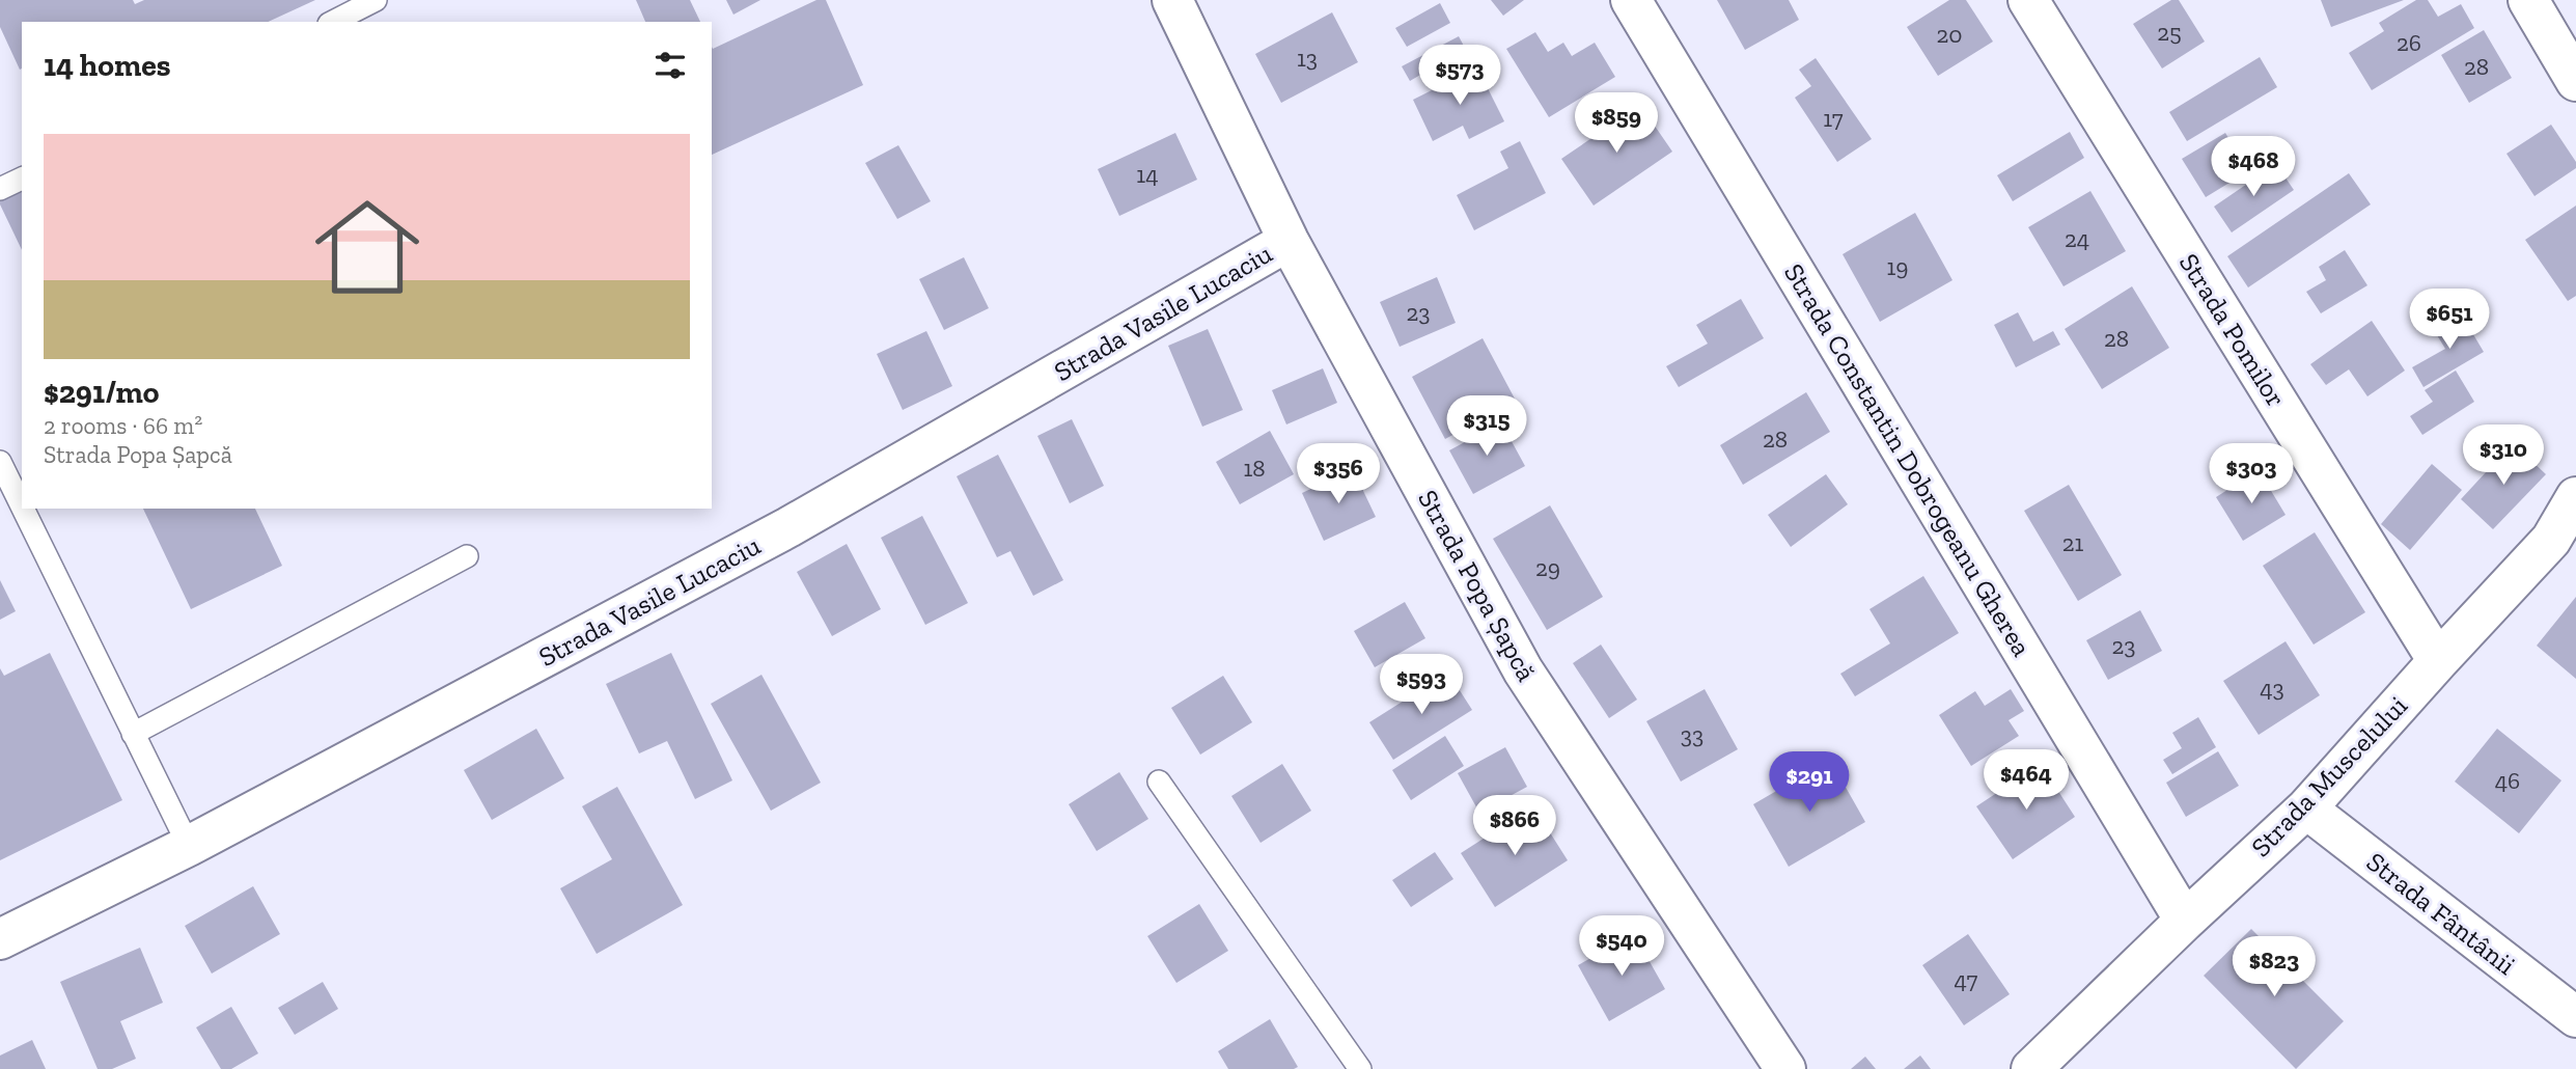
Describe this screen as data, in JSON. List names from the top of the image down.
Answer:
{
  "streets": {
    "street": [
      "Strada Vasile Lucaciu",
      "Strada Pomilor",
      "Strada Constantin Dobrogeanu Gherea",
      "Strada Popa Șapcă",
      "Strada Muscelului",
      "Strada Fântânii"
    ]
  },
  "crossings": [
    ["Strada Vasile Lucaciu", "Strada Popa Șapcă"],
    ["Strada Pomilor", "Strada Muscelului"],
    ["Strada Constantin Dobrogeanu Gherea", "Strada Muscelului"],
    ["Strada Muscelului", "Strada Fântânii"]
  ],
  "house_numbers": [
    "25",
    "20",
    "26",
    "13",
    "28",
    "17",
    "14",
    "24",
    "19",
    "23",
    "28",
    "28",
    "18",
    "21",
    "29",
    "23",
    "43",
    "33",
    "46",
    "47"
  ],
  "page": {
    "heading": "14 homes",
    "price": [
      "$573",
      "$859",
      "$468",
      "$651",
      "$315",
      "$310",
      "$356",
      "$303",
      "$593",
      "$464",
      "$291",
      "$866",
      "$540",
      "$823"
    ],
    "list": [
      {
        "name": "$291/mo",
        "note": "2 rooms · 66 m² · Strada Popa Șapcă"
      }
    ]
  }
}
